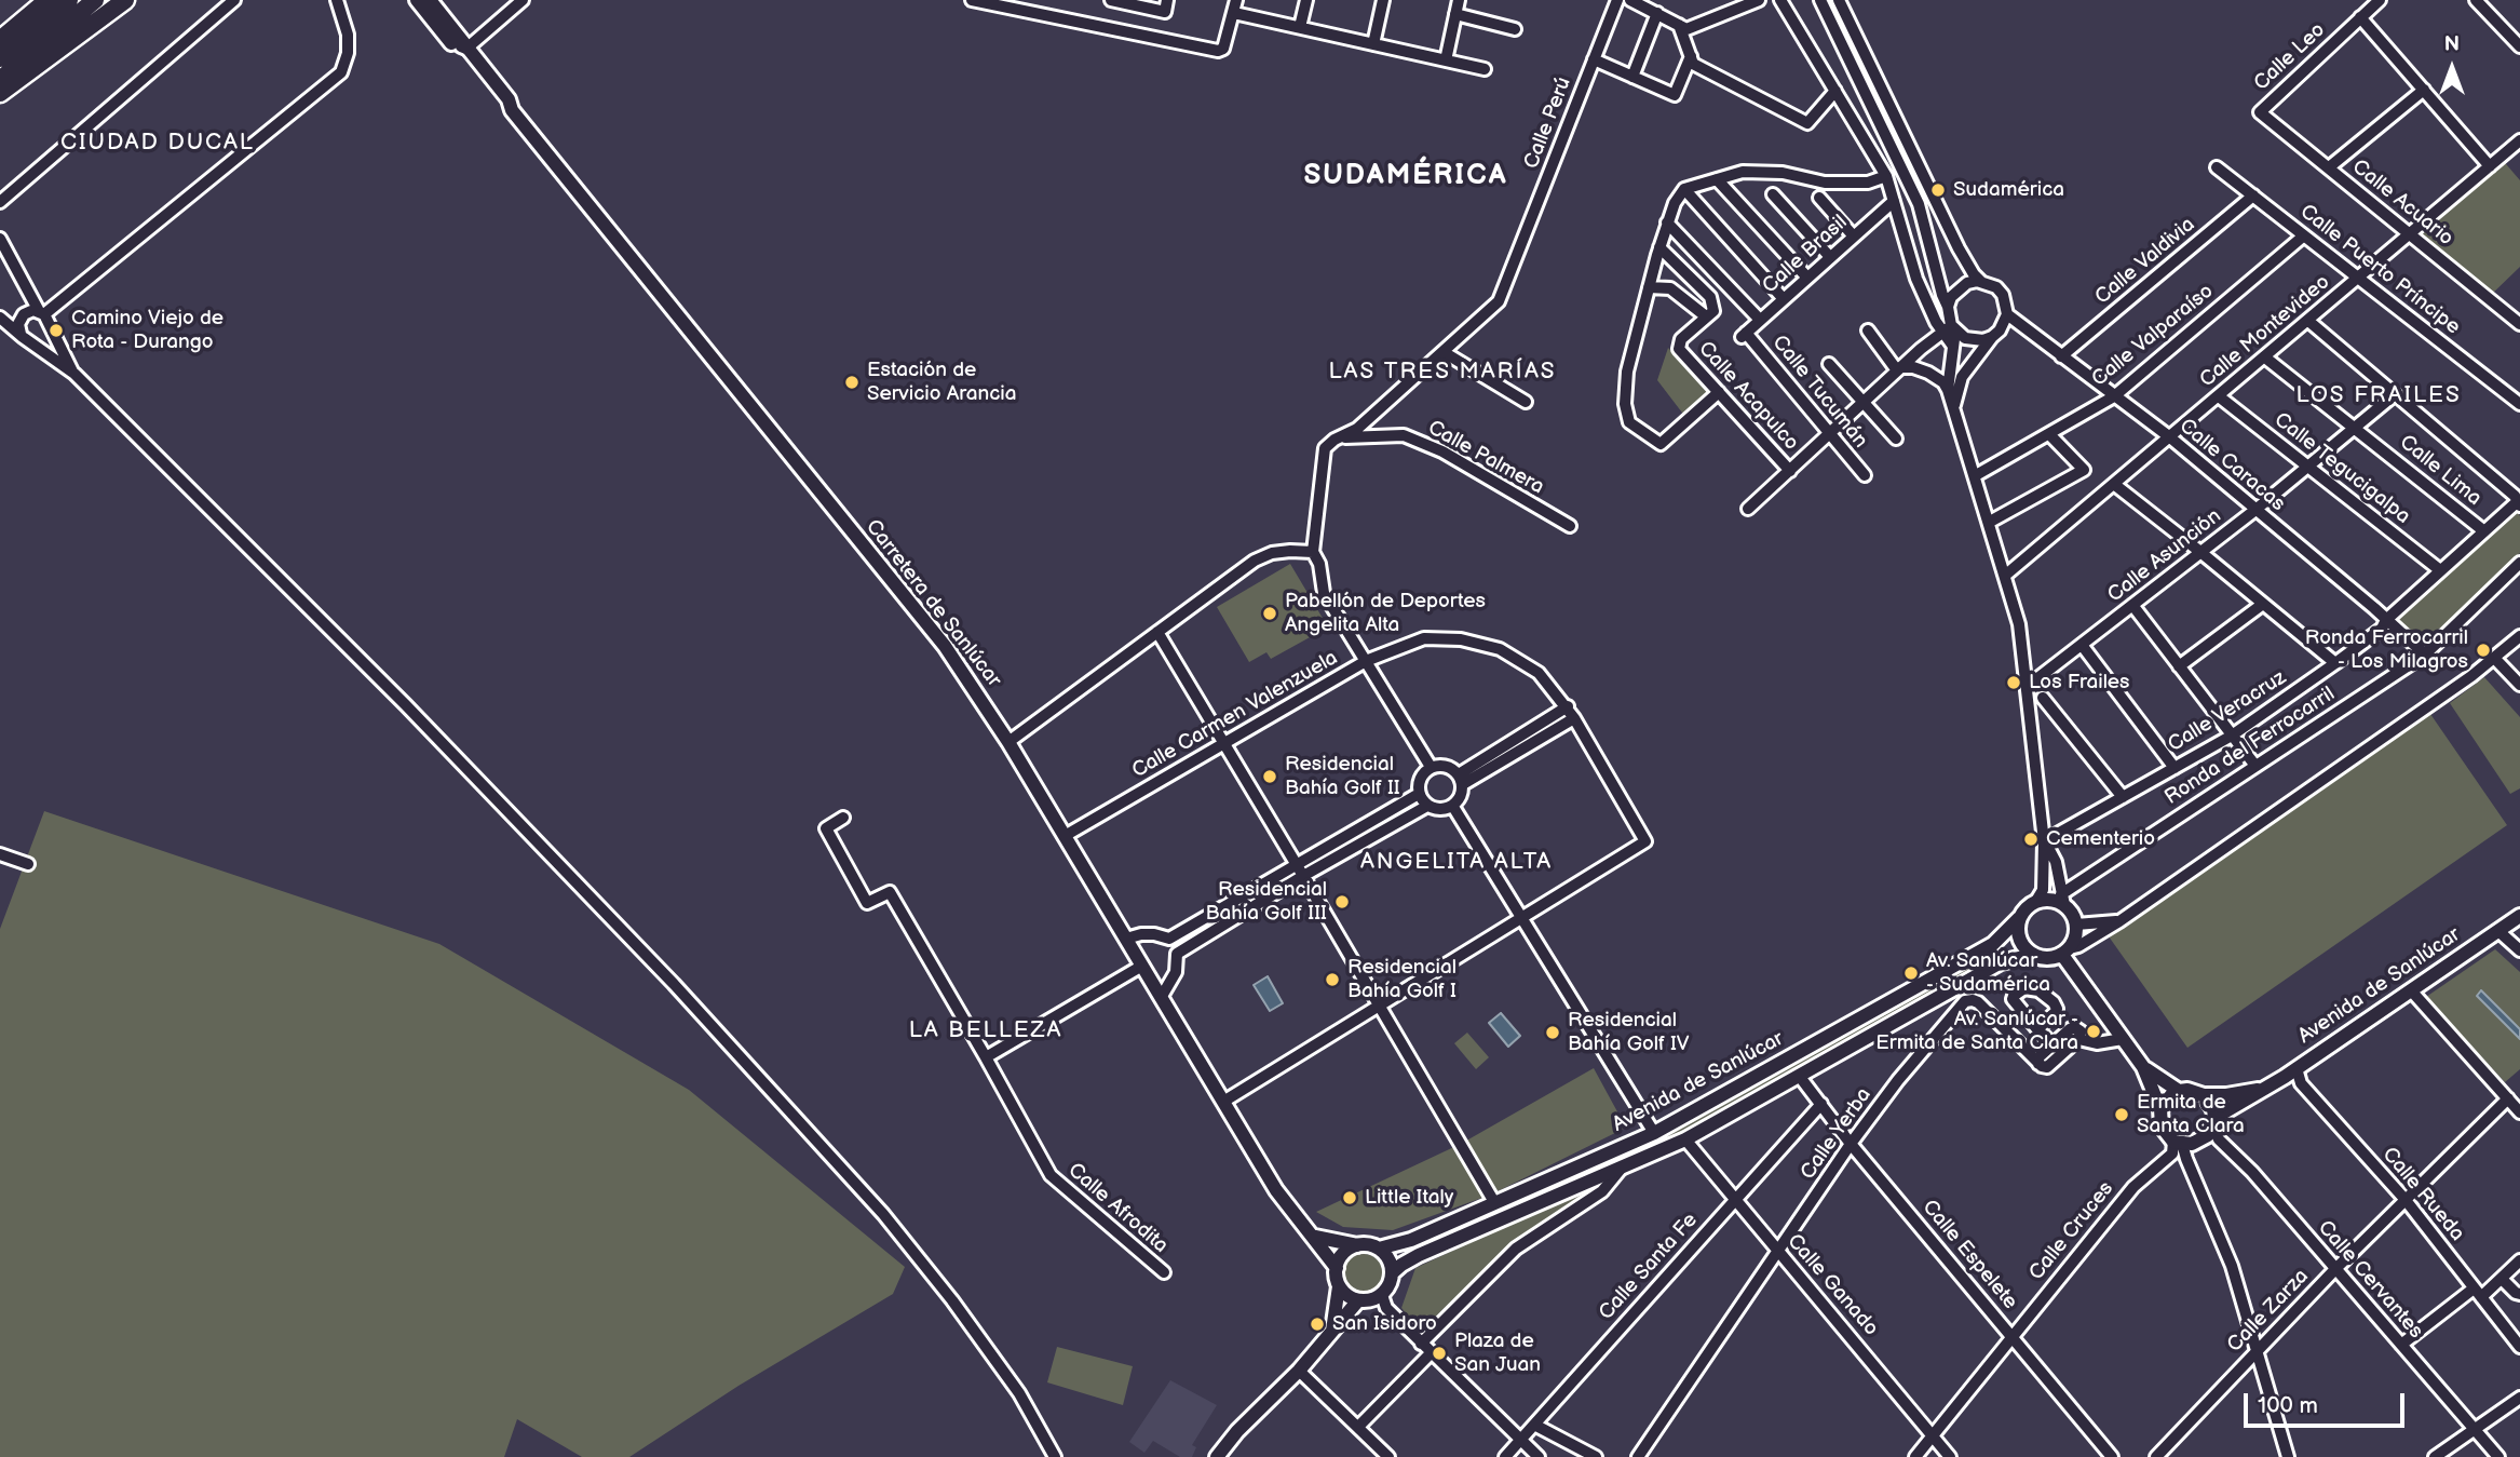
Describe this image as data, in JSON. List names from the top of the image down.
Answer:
{
  "streets": {
    "main road": ["Carretera de Sanlúcar", "Avenida de Sanlúcar"],
    "street": [
      "Calle Leo",
      "Calle Perú",
      "Calle Acuario",
      "Calle Brasil",
      "Calle Valdivia",
      "Calle Puerto Príncipe",
      "Calle Montevideo",
      "Calle Valparaíso",
      "Calle Tucumán",
      "Calle Acapulco",
      "Calle Palmera",
      "Calle Caracas",
      "Calle Tegucigalpa",
      "Calle Lima",
      "Calle Asunción",
      "Calle Veracruz",
      "Calle Carmen Valenzuela",
      "Ronda del Ferrocarril",
      "Calle Yerba",
      "Calle Rueda",
      "Calle Afrodita",
      "Calle Cruces",
      "Calle Espelete",
      "Calle Santa Fe",
      "Calle Cervantes",
      "Calle Ganado",
      "Calle Zarza"
    ]
  },
  "crossings": [
    ["Calle Leo", "Calle Acuario"],
    ["Calle Acuario", "Calle Montevideo"],
    ["Calle Brasil", "Calle Tucumán"],
    ["Calle Valdivia", "Calle Puerto Príncipe"],
    ["Calle Valdivia", "Calle Caracas"],
    ["Calle Puerto Príncipe", "Calle Montevideo"],
    ["Calle Puerto Príncipe", "Calle Valparaíso"],
    ["Calle Montevideo", "Calle Caracas"],
    ["Calle Montevideo", "Calle Tegucigalpa"],
    ["Calle Montevideo", "Calle Lima"],
    ["Calle Valparaíso", "Calle Caracas"],
    ["Calle Caracas", "Calle Asunción"],
    ["Calle Caracas", "Calle Veracruz"],
    ["Calle Caracas", "Ronda del Ferrocarril"],
    ["Calle Tegucigalpa", "Calle Asunción"],
    ["Calle Tegucigalpa", "Calle Veracruz"],
    ["Calle Lima", "Calle Asunción"],
    ["Calle Lima", "Calle Veracruz"],
    ["Carretera de Sanlúcar", "Calle Carmen Valenzuela"],
    ["Carretera de Sanlúcar", "Avenida de Sanlúcar"],
    ["Ronda del Ferrocarril", "Avenida de Sanlúcar"],
    ["Avenida de Sanlúcar", "Calle Rueda"],
    ["Avenida de Sanlúcar", "Calle Cruces"],
    ["Avenida de Sanlúcar", "Calle Espelete"],
    ["Avenida de Sanlúcar", "Calle Cervantes"],
    ["Avenida de Sanlúcar", "Calle Ganado"],
    ["Calle Yerba", "Calle Espelete"],
    ["Calle Yerba", "Calle Ganado"],
    ["Calle Rueda", "Calle Zarza"],
    ["Calle Cruces", "Calle Espelete"],
    ["Calle Cruces", "Calle Cervantes"],
    ["Calle Cruces", "Calle Ganado"],
    ["Calle Espelete", "Calle Santa Fe"],
    ["Calle Santa Fe", "Calle Ganado"],
    ["Calle Cervantes", "Calle Zarza"]
  ],
  "districts": [
    "CIUDAD DUCAL",
    "SUDAMÉRICA",
    "LAS TRES MARÍAS",
    "LOS FRAILES",
    "ANGELITA ALTA",
    "LA BELLEZA"
  ],
  "places": [
    "Sudamérica",
    "Camino Viejo de Rota - Durango",
    "Estación de Servicio Arancia",
    "Pabellón de Deportes Angelita Alta",
    "Ronda Ferrocarril - Los Milagros",
    "Los Frailes",
    "Residencial Bahía Golf II",
    "Cementerio",
    "Residencial Bahía Golf III",
    "Av. Sanlúcar - Sudamérica",
    "Residencial Bahía Golf I",
    "Av. Sanlúcar - Ermita de Santa Clara",
    "Residencial Bahía Golf IV",
    "Ermita de Santa Clara",
    "Little Italy",
    "San Isidoro",
    "Plaza de San Juan"
  ],
  "scale_bar": "100 m",
  "north": "top"
}
